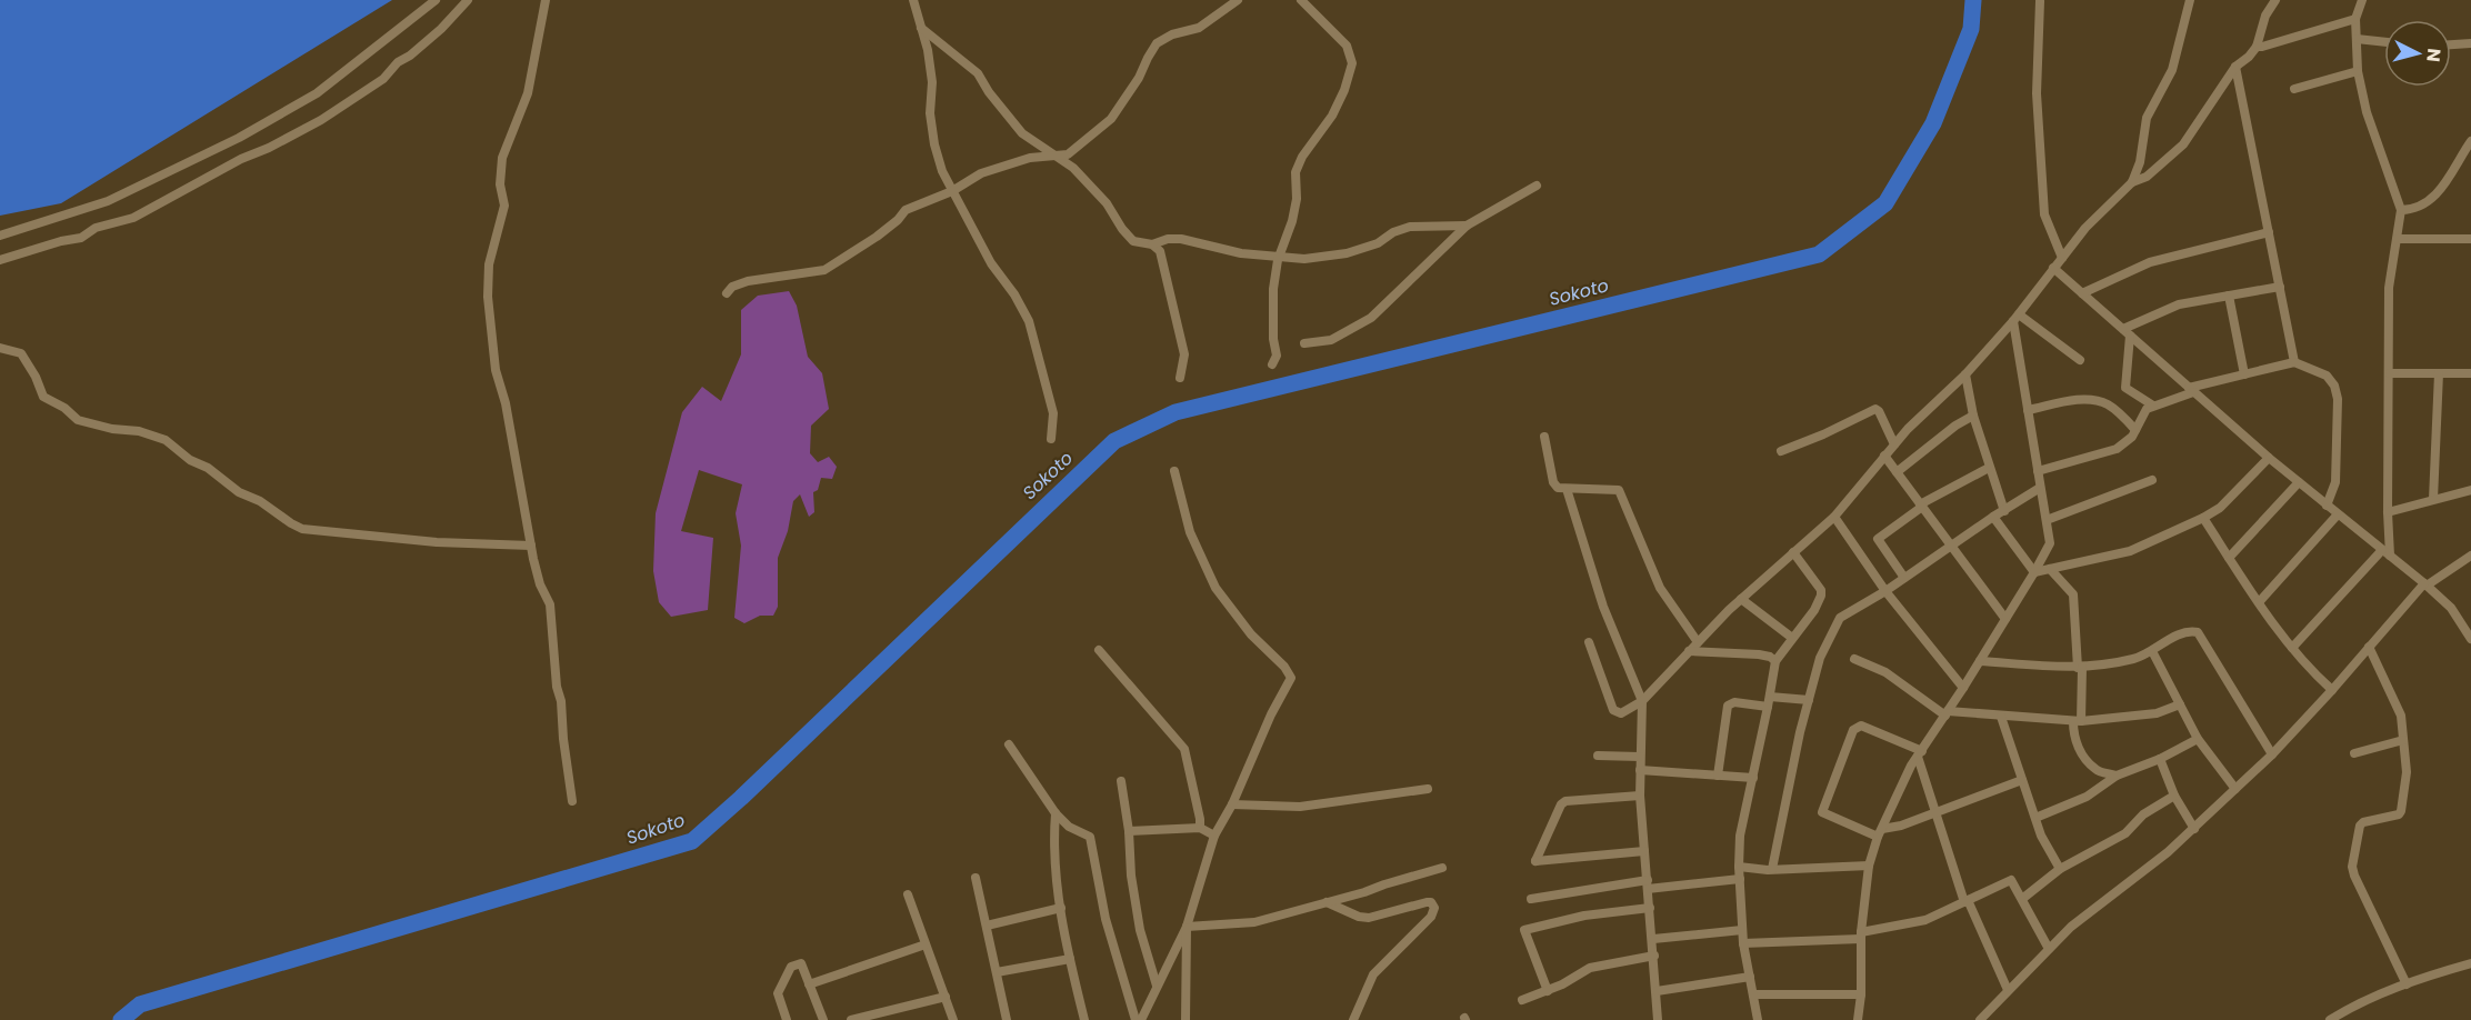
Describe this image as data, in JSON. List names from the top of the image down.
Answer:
{
  "water": ["Sokoto"],
  "north": "right"
}
